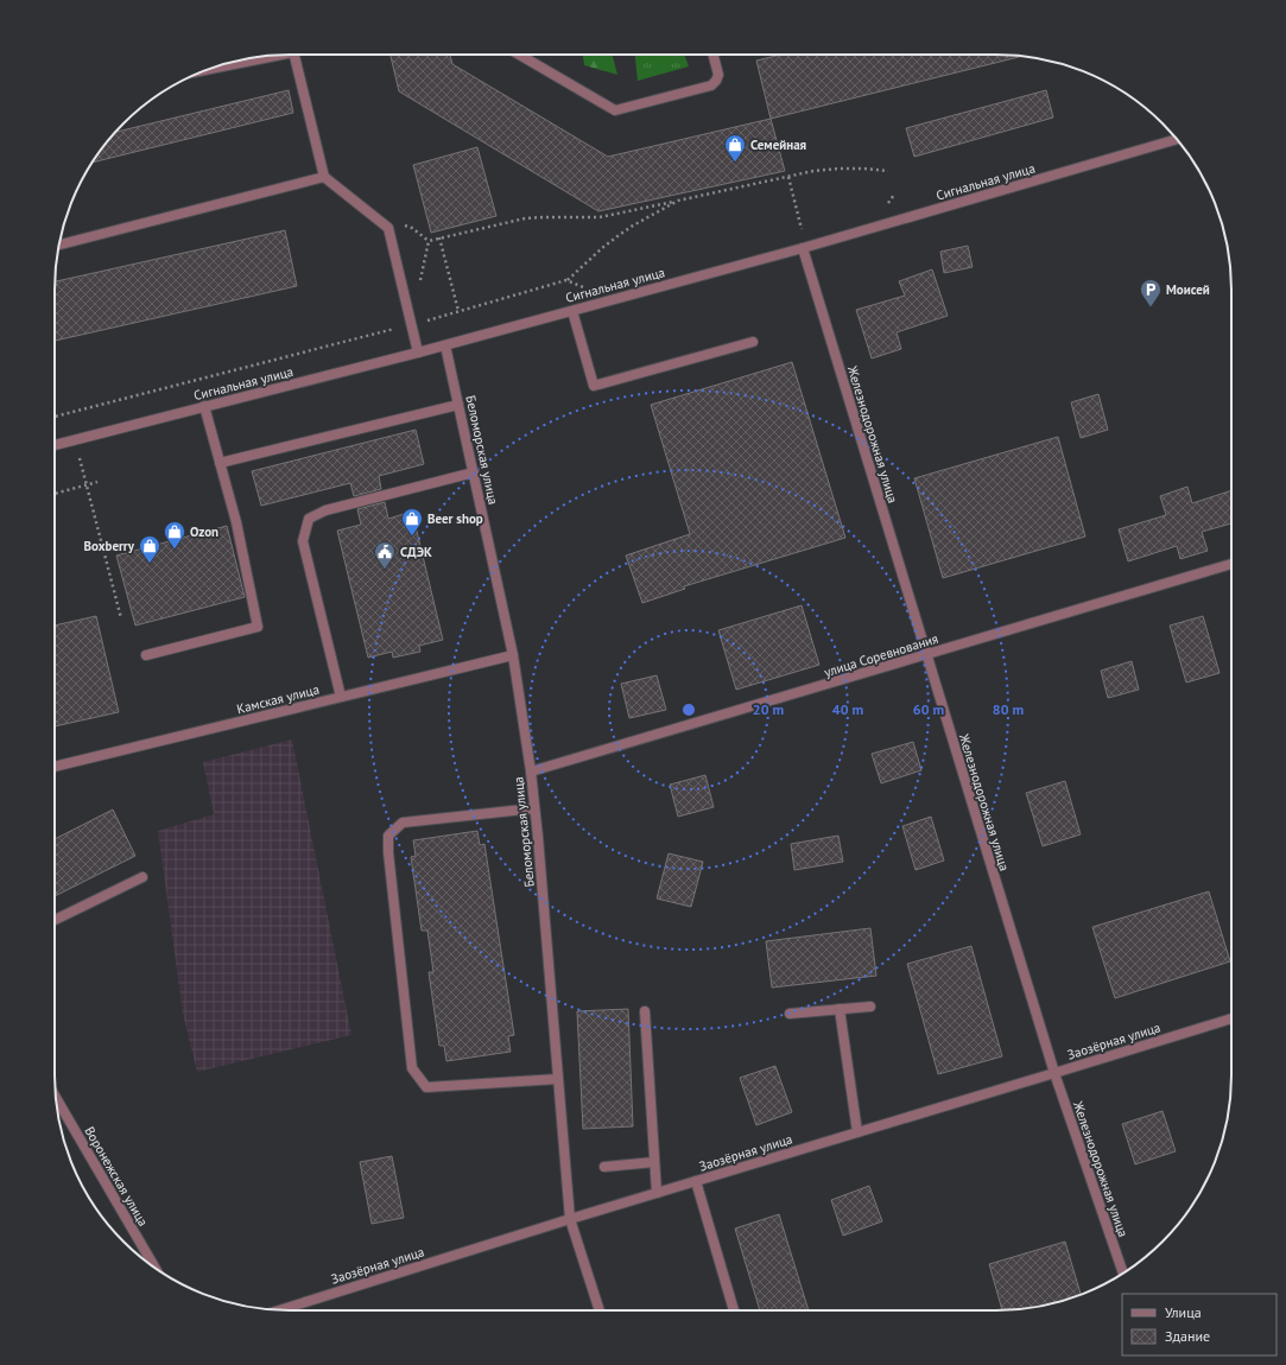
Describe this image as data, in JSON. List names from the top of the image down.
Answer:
{
  "streets": {
    "street": [
      "Сигнальная улица",
      "Железнодорожная улица",
      "Беломорская улица",
      "улица Соревнования",
      "Камская улица",
      "Заозёрная улица",
      "Воронежская улица"
    ]
  },
  "crossings": [
    ["Сигнальная улица", "Железнодорожная улица"],
    ["Сигнальная улица", "Беломорская улица"],
    ["Железнодорожная улица", "улица Соревнования"],
    ["Железнодорожная улица", "Заозёрная улица"],
    ["Беломорская улица", "улица Соревнования"],
    ["Беломорская улица", "Камская улица"],
    ["Беломорская улица", "Заозёрная улица"]
  ],
  "places": {
    "shop": [
      "Семейная",
      "Beer shop",
      "Ozon",
      "Boxberry"
    ],
    "parking": ["Моисей"],
    "public building": ["СДЭК"]
  },
  "legend": ["Улица", "Здание"],
  "rings": [
    "20 m",
    "40 m",
    "60 m",
    "80 m"
  ]
}
